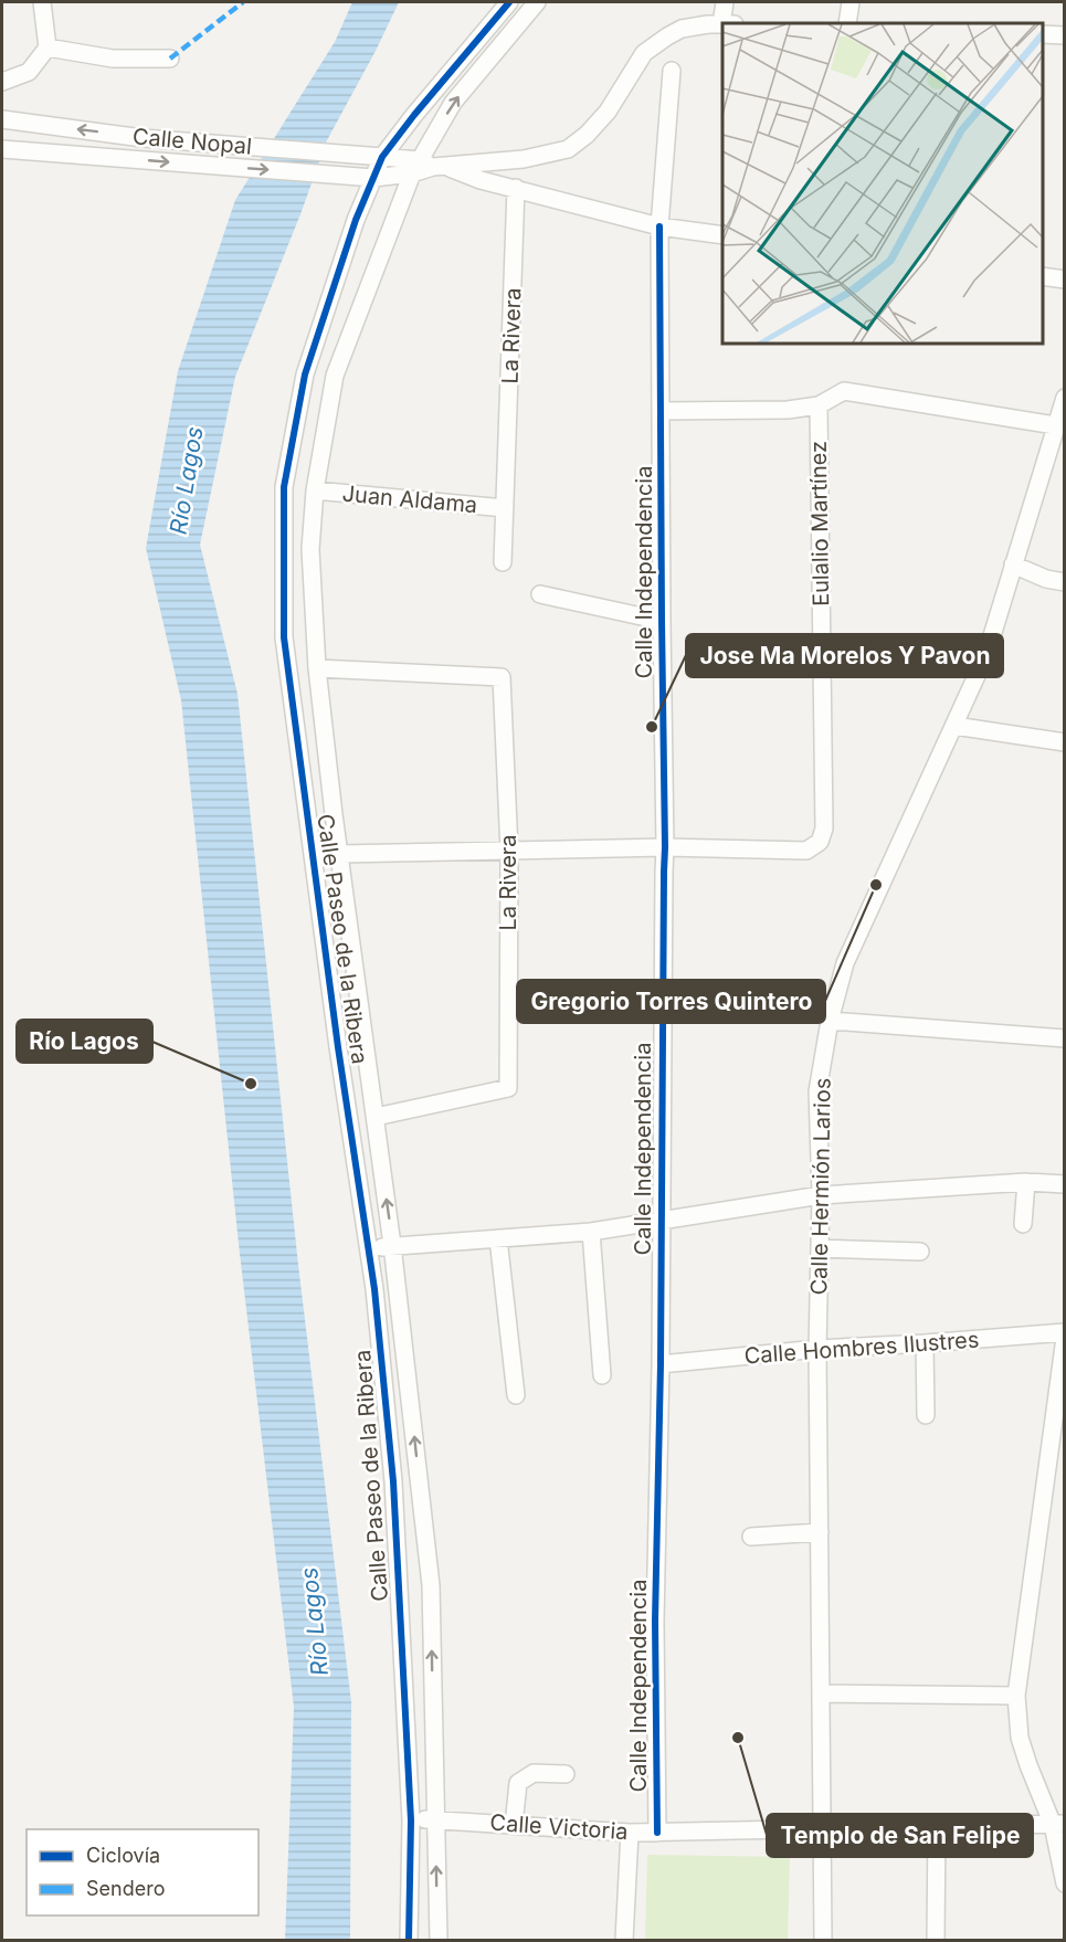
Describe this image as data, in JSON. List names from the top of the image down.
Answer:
{
  "streets": {
    "street": [
      "Calle Nopal",
      "La Rivera",
      "Juan Aldama",
      "Eulalio Martínez",
      "Calle Independencia",
      "Calle Paseo de la Ribera",
      "Calle Hermión Larios",
      "Calle Hombres Ilustres",
      "Calle Victoria"
    ]
  },
  "crossings": [
    ["Calle Nopal", "Calle Paseo de la Ribera"],
    ["La Rivera", "Juan Aldama"],
    ["La Rivera", "Calle Paseo de la Ribera"],
    ["Juan Aldama", "Calle Paseo de la Ribera"],
    ["Eulalio Martínez", "Calle Independencia"],
    ["Calle Independencia", "Calle Hombres Ilustres"],
    ["Calle Independencia", "Calle Victoria"],
    ["Calle Paseo de la Ribera", "Calle Victoria"],
    ["Calle Hermión Larios", "Calle Hombres Ilustres"],
    ["Calle Hermión Larios", "Calle Victoria"]
  ],
  "water": ["Río Lagos"],
  "places": [
    "Jose Ma Morelos Y Pavon",
    "Gregorio Torres Quintero",
    "Río Lagos",
    "Templo de San Felipe"
  ],
  "legend": ["Ciclovía", "Sendero"]
}
